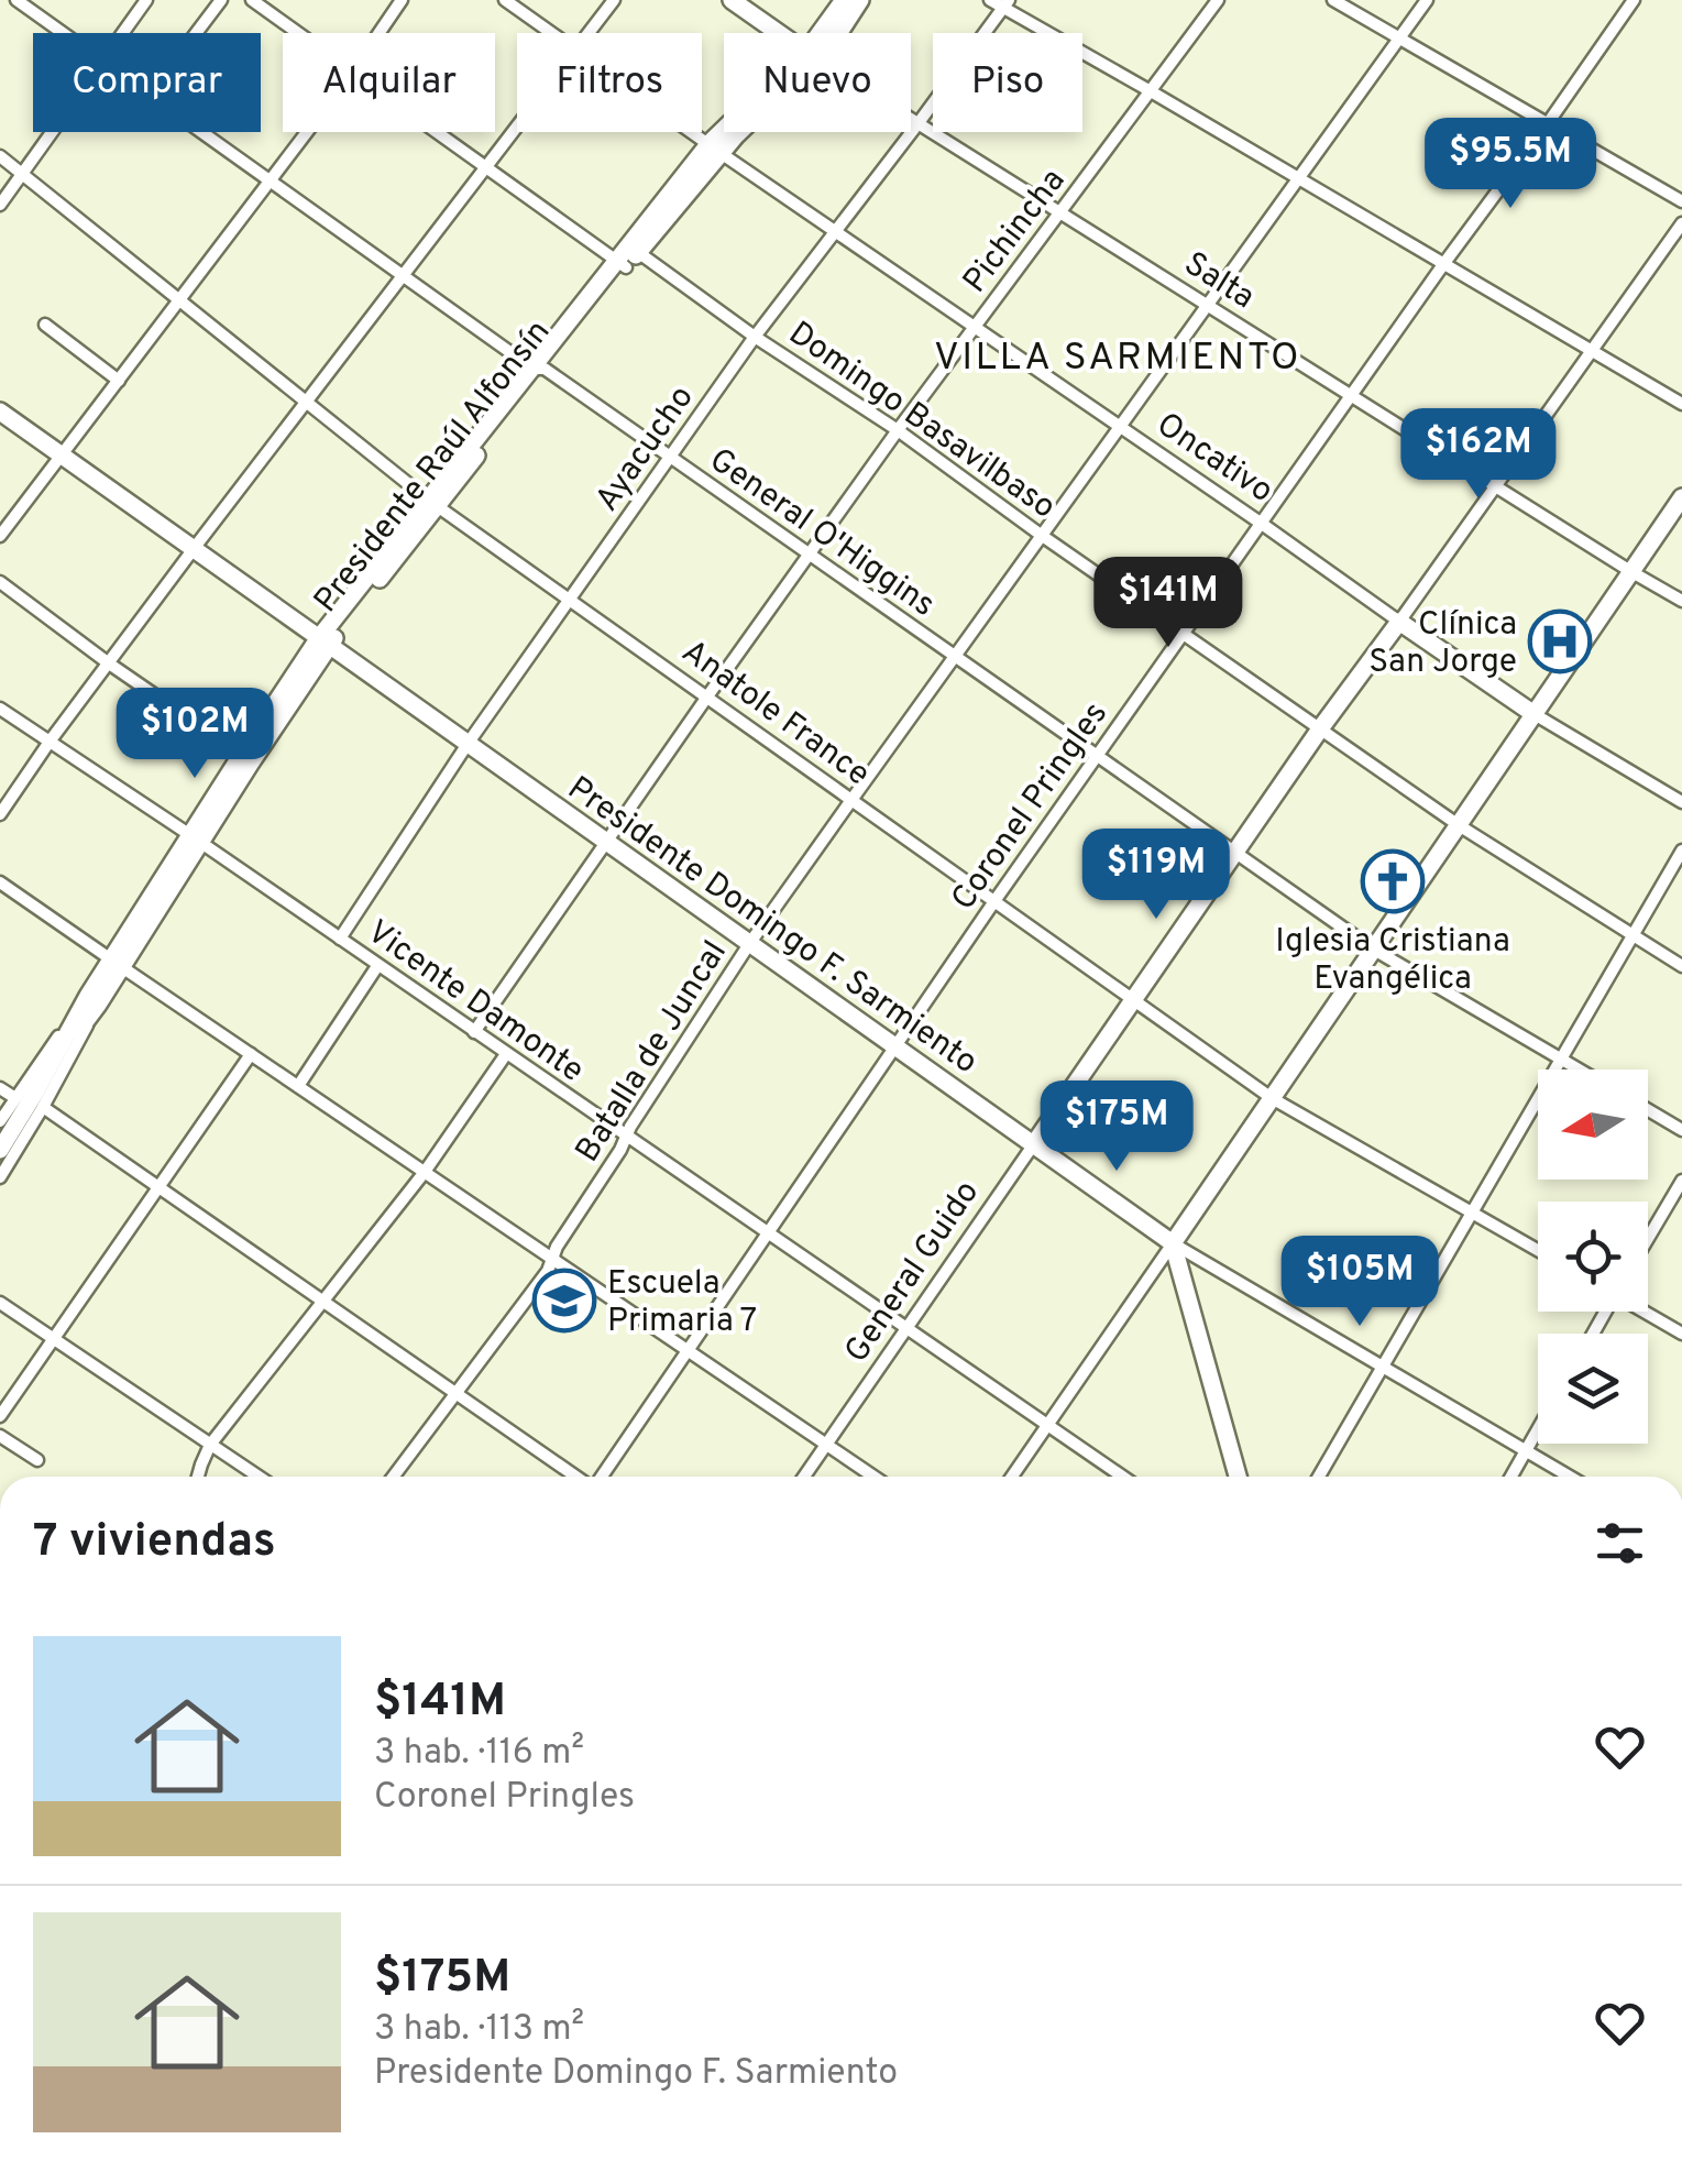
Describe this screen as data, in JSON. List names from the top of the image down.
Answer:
{
  "streets": {
    "main road": [
      "Salta",
      "Oncativo",
      "Presidente Raúl Alfonsín",
      "Presidente Domingo F. Sarmiento",
      "General Guido"
    ],
    "street": [
      "Pichincha",
      "Domingo Basavilbaso",
      "Ayacucho",
      "General O'Higgins",
      "Anatole France",
      "Coronel Pringles",
      "Vicente Damonte",
      "Batalla de Juncal"
    ]
  },
  "crossings": [
    ["Pichincha", "Salta"],
    ["Pichincha", "Domingo Basavilbaso"],
    ["Pichincha", "Oncativo"],
    ["Pichincha", "General O'Higgins"],
    ["Pichincha", "Anatole France"],
    ["Pichincha", "Presidente Domingo F. Sarmiento"],
    ["Pichincha", "Vicente Damonte"],
    ["Salta", "Ayacucho"],
    ["Salta", "Coronel Pringles"],
    ["Salta", "Batalla de Juncal"],
    ["Salta", "General Guido"],
    ["Domingo Basavilbaso", "Ayacucho"],
    ["Domingo Basavilbaso", "Presidente Raúl Alfonsín"],
    ["Domingo Basavilbaso", "Coronel Pringles"],
    ["Domingo Basavilbaso", "Batalla de Juncal"],
    ["Domingo Basavilbaso", "General Guido"],
    ["Ayacucho", "Oncativo"],
    ["Ayacucho", "General O'Higgins"],
    ["Ayacucho", "Anatole France"],
    ["Ayacucho", "Presidente Domingo F. Sarmiento"],
    ["Ayacucho", "Vicente Damonte"],
    ["Oncativo", "Presidente Raúl Alfonsín"],
    ["Oncativo", "Coronel Pringles"],
    ["Oncativo", "Batalla de Juncal"],
    ["Oncativo", "General Guido"],
    ["Presidente Raúl Alfonsín", "General O'Higgins"],
    ["Presidente Raúl Alfonsín", "Anatole France"],
    ["Presidente Raúl Alfonsín", "Presidente Domingo F. Sarmiento"],
    ["Presidente Raúl Alfonsín", "Vicente Damonte"],
    ["General O'Higgins", "Coronel Pringles"],
    ["General O'Higgins", "Batalla de Juncal"],
    ["General O'Higgins", "General Guido"],
    ["Anatole France", "Coronel Pringles"],
    ["Anatole France", "Batalla de Juncal"],
    ["Anatole France", "General Guido"],
    ["Coronel Pringles", "Presidente Domingo F. Sarmiento"],
    ["Coronel Pringles", "Vicente Damonte"],
    ["Presidente Domingo F. Sarmiento", "Batalla de Juncal"],
    ["Presidente Domingo F. Sarmiento", "General Guido"],
    ["Vicente Damonte", "Batalla de Juncal"],
    ["Vicente Damonte", "General Guido"]
  ],
  "districts": ["VILLA SARMIENTO"],
  "places": {
    "hospital": ["Clínica San Jorge"],
    "church": ["Iglesia Cristiana Evangélica"],
    "school or university": ["Escuela Primaria 7"]
  },
  "north": "left",
  "page": {
    "chip": [
      "Comprar",
      "Alquilar",
      "Filtros",
      "Nuevo",
      "Piso"
    ],
    "price": [
      "$95.5M",
      "$162M",
      "$141M",
      "$102M",
      "$119M",
      "$175M",
      "$105M"
    ],
    "heading": "7 viviendas",
    "list": [
      {
        "name": "$141M",
        "note": "3 hab. · 116 m² · Coronel Pringles"
      },
      {
        "name": "$175M",
        "note": "3 hab. · 113 m² · Presidente Domingo F. Sarmiento"
      }
    ]
  }
}
